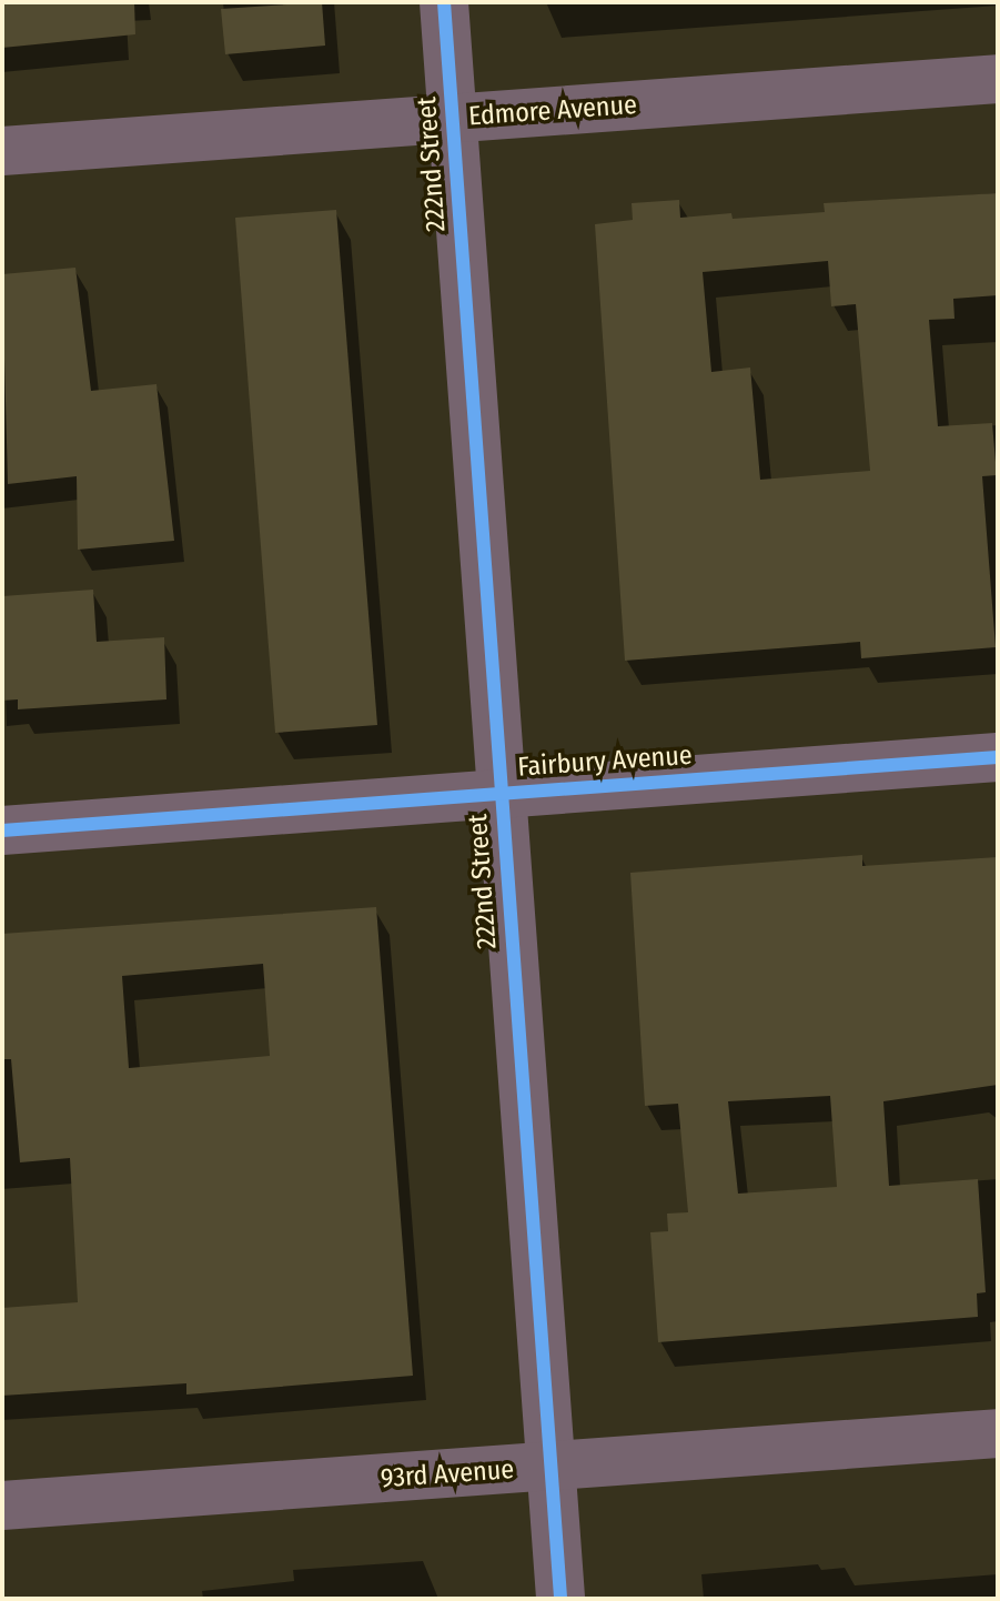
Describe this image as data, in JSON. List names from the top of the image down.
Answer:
{
  "streets": {
    "street": [
      "Edmore Avenue",
      "222nd Street",
      "Fairbury Avenue",
      "93rd Avenue"
    ]
  },
  "crossings": [
    ["Edmore Avenue", "222nd Street"],
    ["222nd Street", "Fairbury Avenue"],
    ["222nd Street", "93rd Avenue"]
  ]
}
